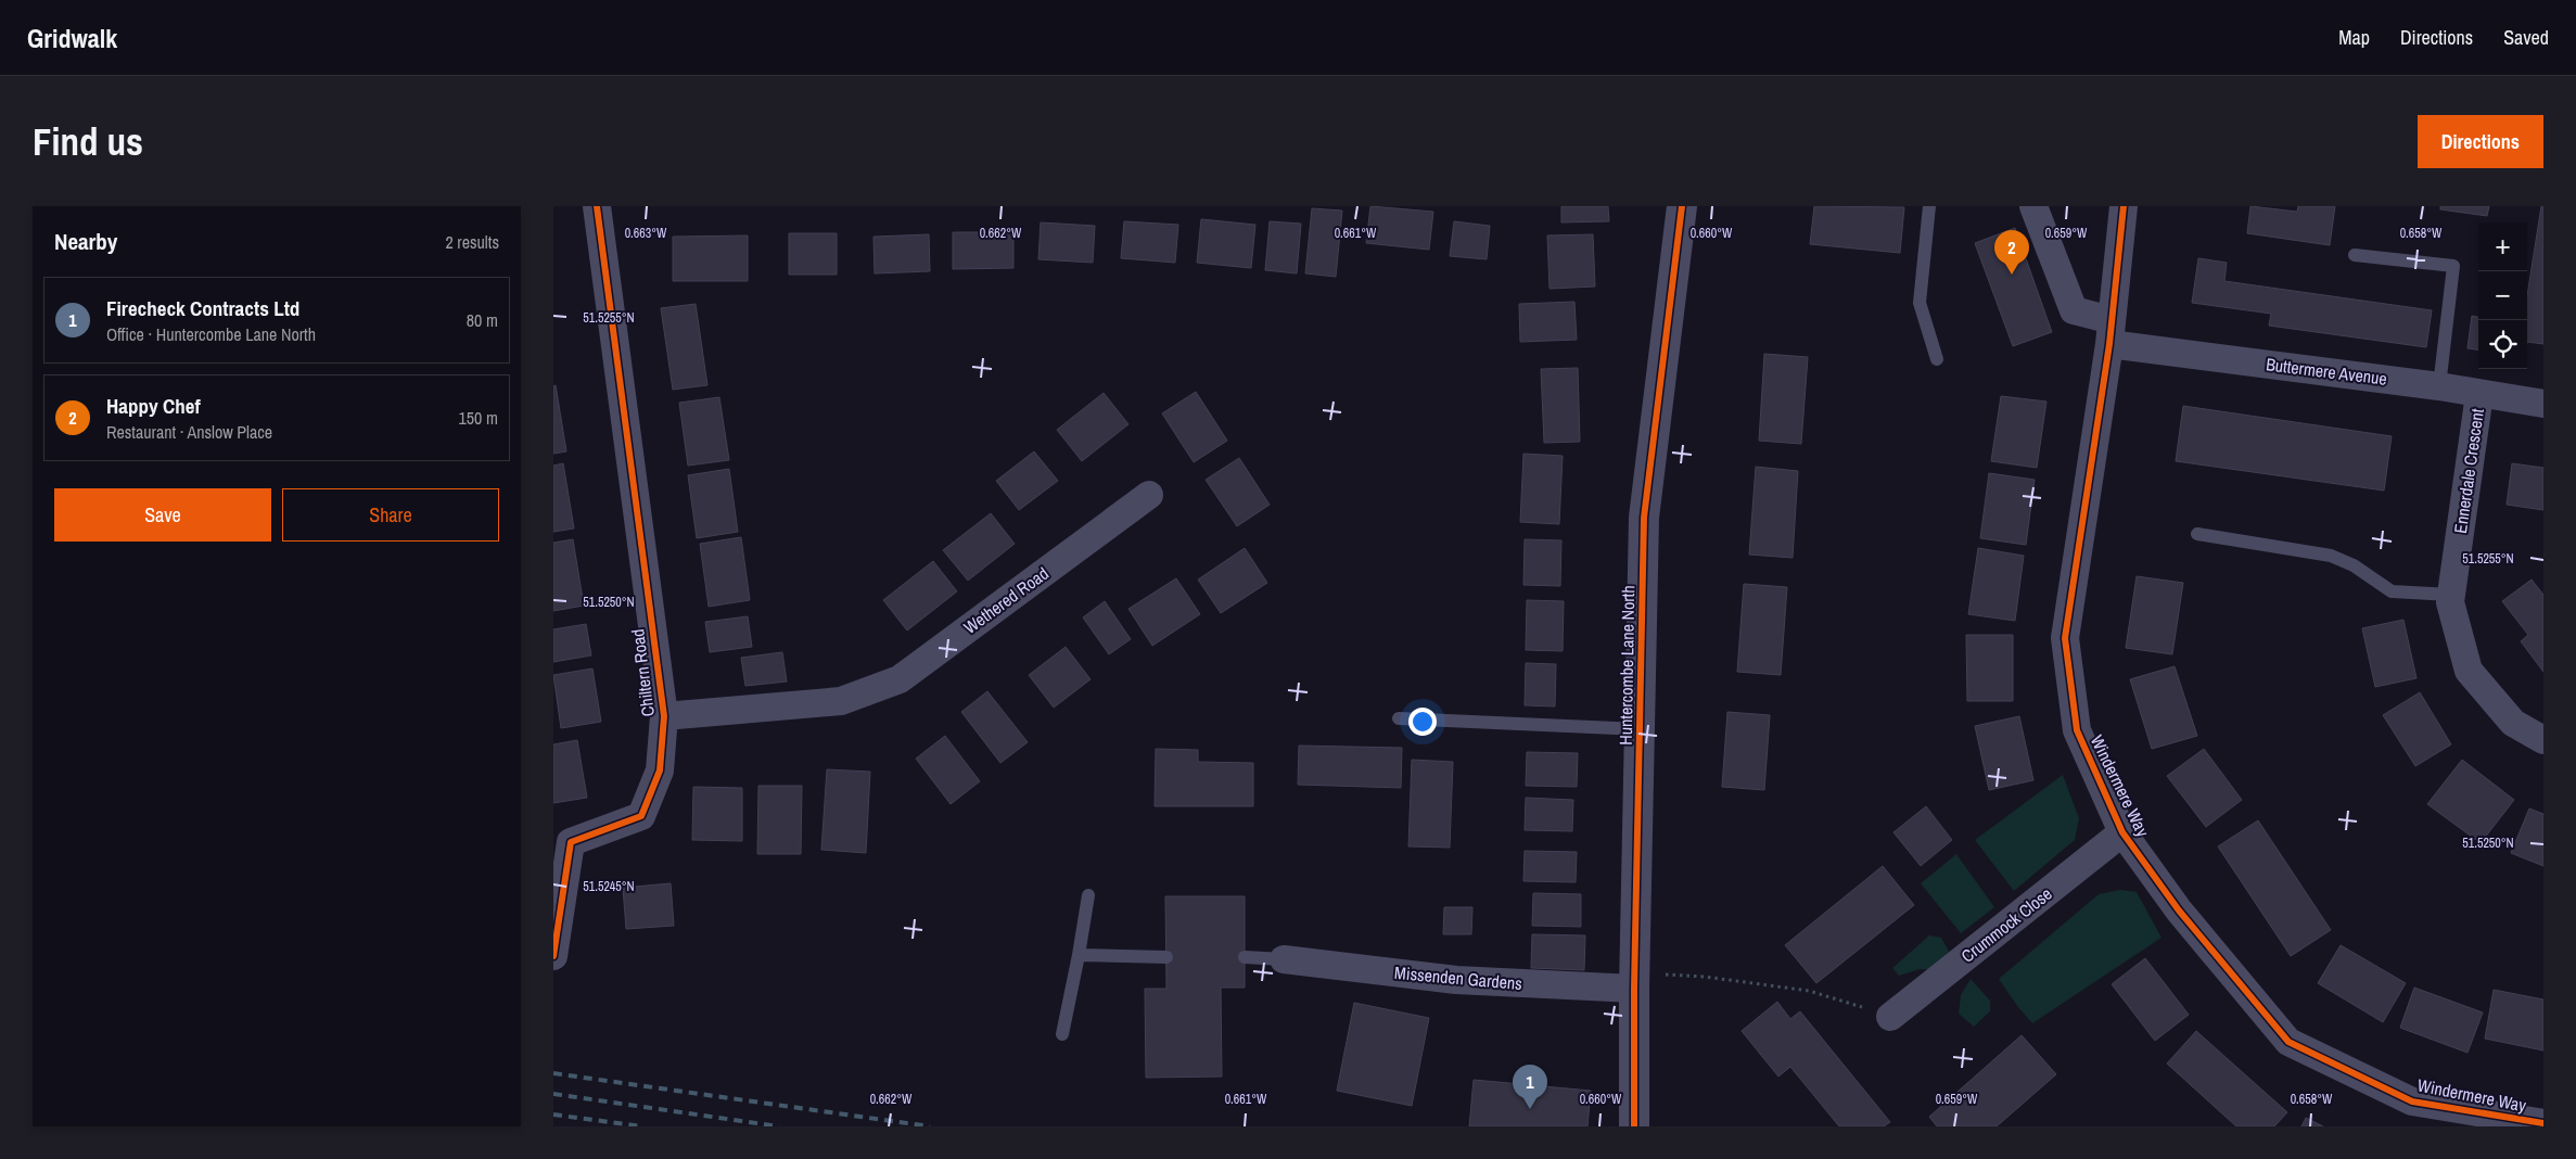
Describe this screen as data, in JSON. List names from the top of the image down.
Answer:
{
  "streets": {
    "street": [
      "Buttermere Avenue",
      "Ennerdale Crescent",
      "Wethered Road",
      "Huntercombe Lane North",
      "Chiltern Road",
      "Windermere Way",
      "Crummock Close",
      "Missenden Gardens"
    ]
  },
  "crossings": [
    ["Buttermere Avenue", "Ennerdale Crescent"],
    ["Buttermere Avenue", "Windermere Way"],
    ["Wethered Road", "Chiltern Road"],
    ["Huntercombe Lane North", "Missenden Gardens"],
    ["Windermere Way", "Crummock Close"]
  ],
  "page": {
    "header": "Gridwalk",
    "nav": ["Map", "Directions", "Saved"],
    "buttons": [
      "Directions",
      ["Save", "Share"]
    ],
    "title": "Find us",
    "heading": ["Nearby", "2 results"],
    "map_buttons": ["+", "−"],
    "pins": ["2", "1"],
    "list": [
      {
        "mark": "1",
        "name": "Firecheck Contracts Ltd",
        "note": "Office · Huntercombe Lane North",
        "value": "80 m"
      },
      {
        "mark": "2",
        "name": "Happy Chef",
        "note": "Restaurant · Anslow Place",
        "value": "150 m"
      }
    ]
  },
  "coordinates": [
    "0.663°W",
    "0.662°W",
    "0.661°W",
    "0.660°W",
    "0.659°W",
    "0.658°W",
    "51.5255°N",
    "51.5250°N",
    "51.5245°N"
  ]
}
